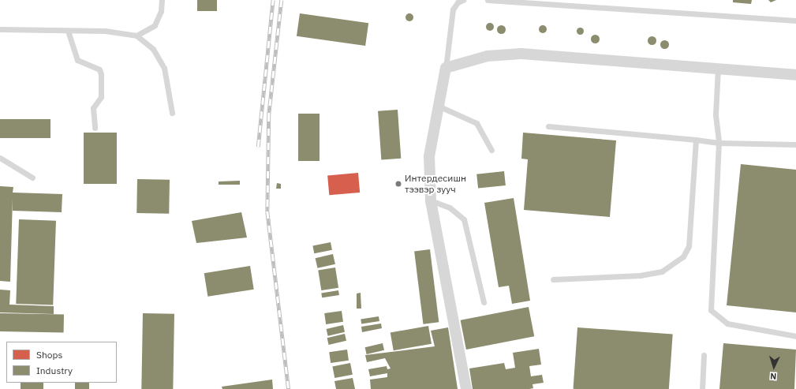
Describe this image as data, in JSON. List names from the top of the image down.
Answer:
{
  "places": ["Интердесишн тээвэр зууч"],
  "legend": ["Shops", "Industry"],
  "north": "bottom"
}
